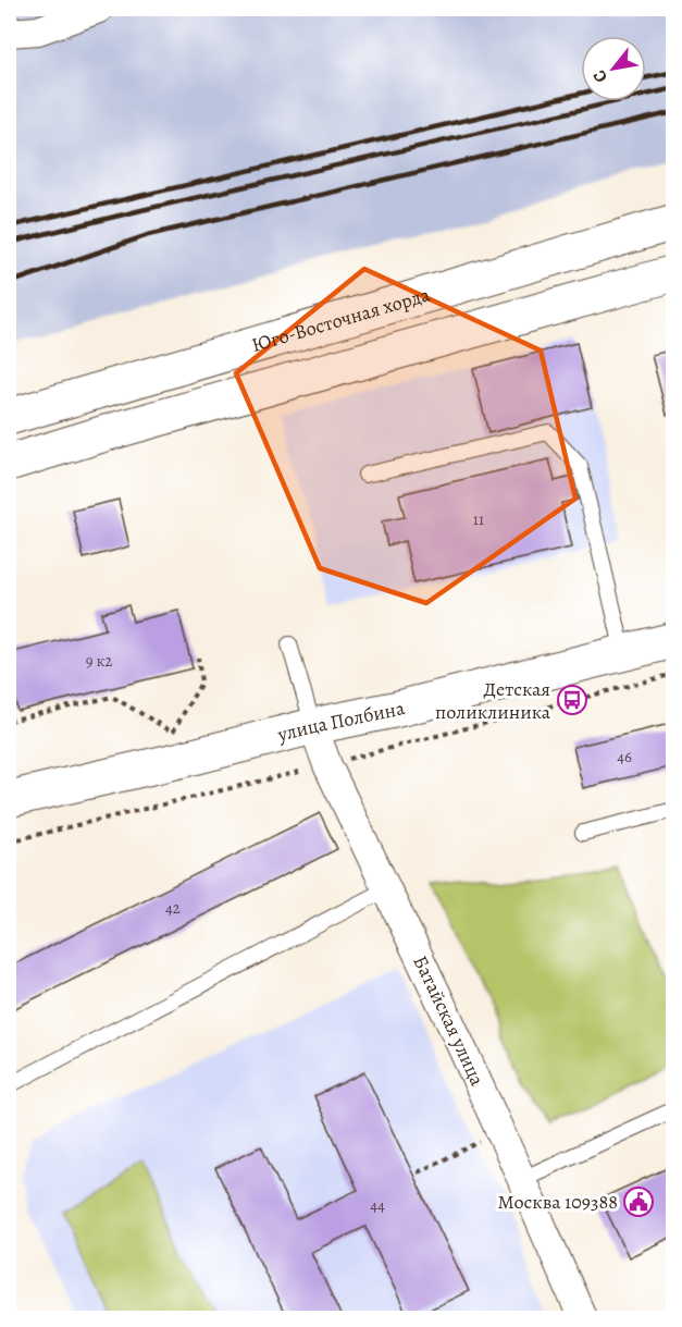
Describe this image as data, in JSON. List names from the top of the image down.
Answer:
{
  "streets": {
    "main road": ["Юго-Восточная хорда", "улица Полбина"],
    "street": ["Батайская улица"]
  },
  "crossings": [
    ["улица Полбина", "Батайская улица"]
  ],
  "places": {
    "bus stop": ["Детская поликлиника"],
    "public building": ["Москва 109388"]
  },
  "house_numbers": [
    "11",
    "9 к2",
    "46",
    "42",
    "44"
  ],
  "north": "bottom left"
}
